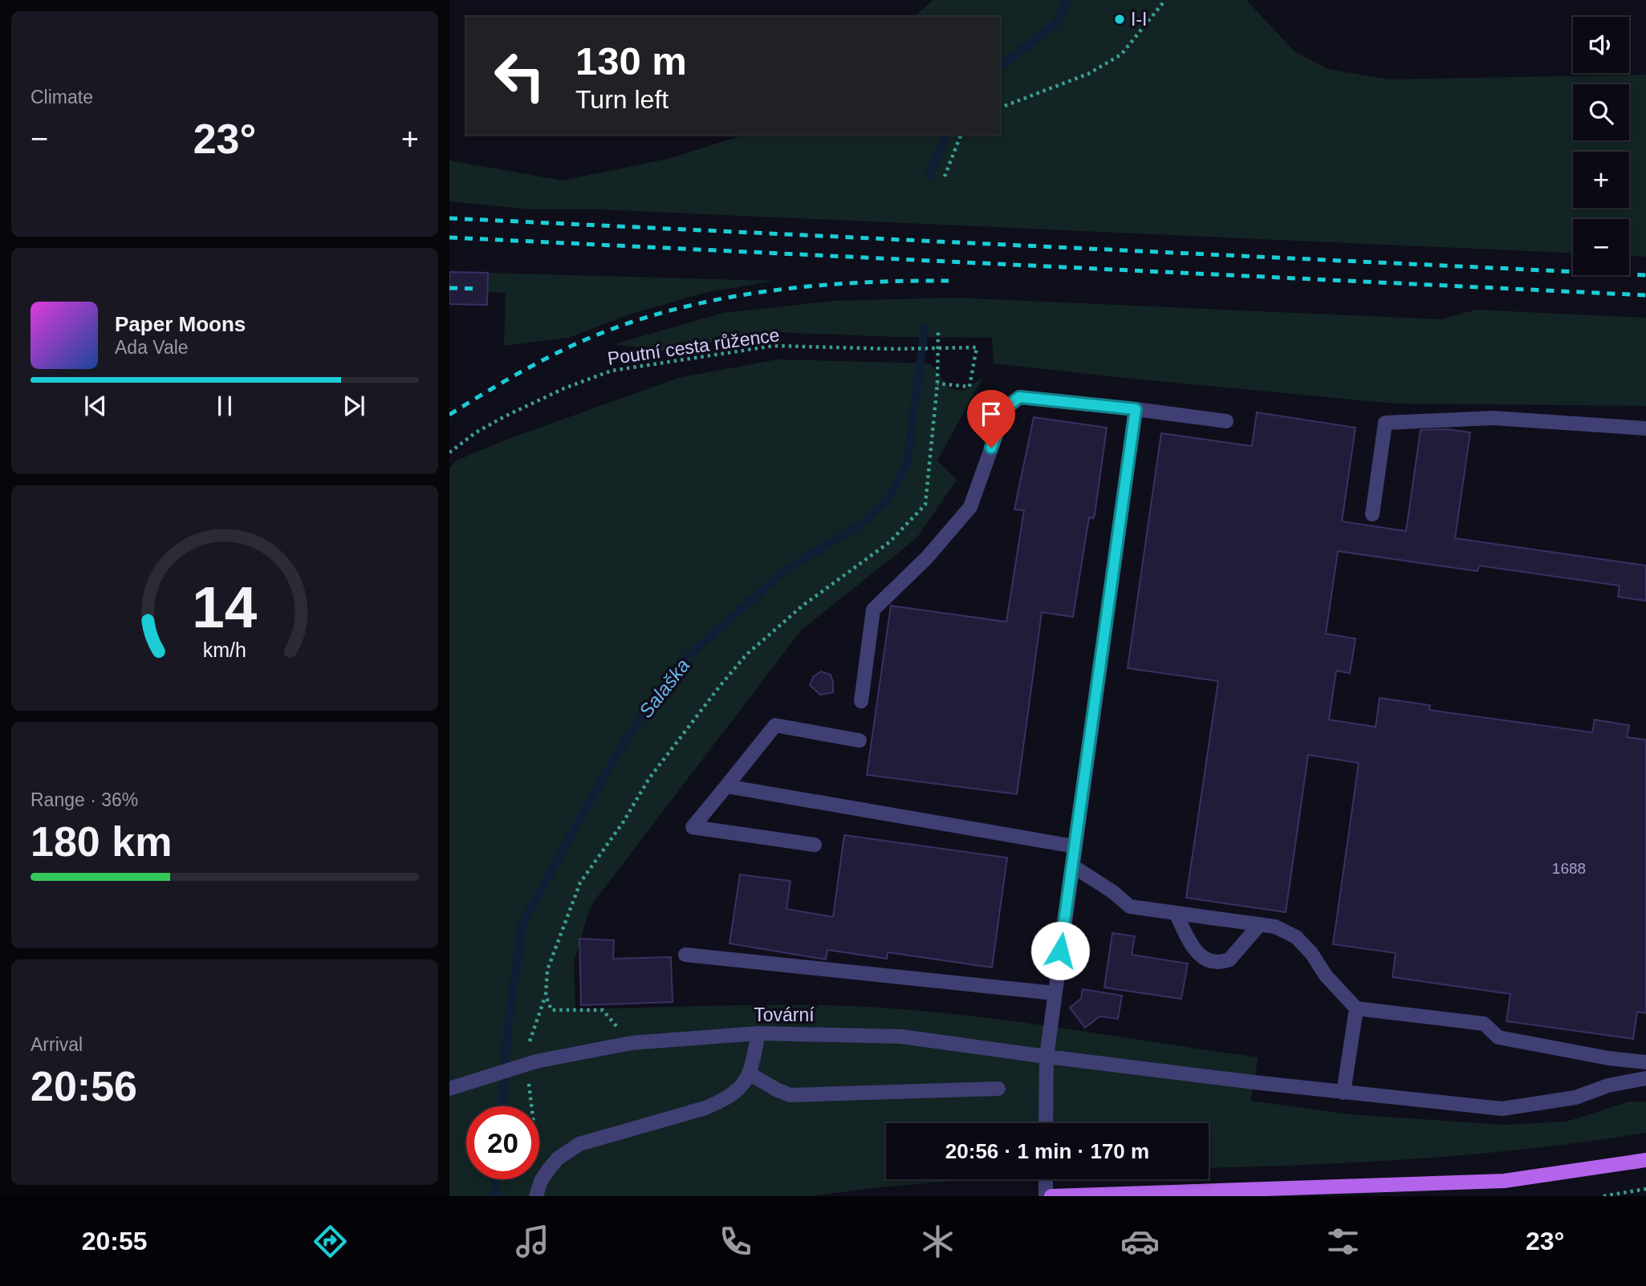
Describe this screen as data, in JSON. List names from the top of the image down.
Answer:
{
  "streets": {
    "street": ["Tovární"],
    "path": ["Poutní cesta růžence"]
  },
  "water": ["Salaška"],
  "places": ["I-I"],
  "house_numbers": ["1688"],
  "page": {
    "tile": [
      "Climate",
      ["Range · 36%", "180 km"],
      ["Arrival", "20:56"]
    ],
    "map_buttons": ["+", "−"],
    "turn": ["130 m", "Turn left"],
    "heat": ["−", "23°", "+"],
    "song": ["Paper Moons", "Ada Vale"],
    "limit": "20",
    "trip": "20:56 · 1 min · 170 m",
    "tabs": ["20:55", "23°"],
    "gauge": ["14", "km/h"]
  }
}
